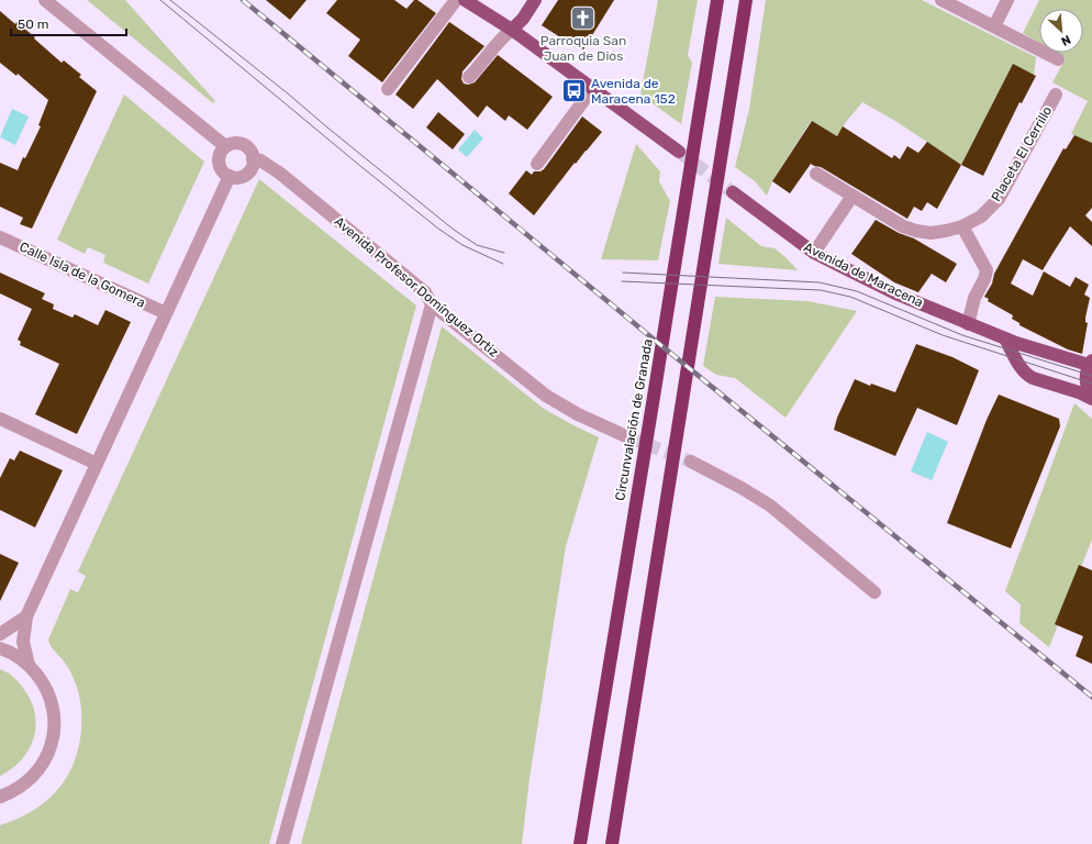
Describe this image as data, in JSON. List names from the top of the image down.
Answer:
{
  "streets": {
    "highway": ["Circunvalación de Granada"],
    "main road": ["Avenida de Maracena"],
    "street": ["Placeta El Cerrillo", "Calle Isla de la Gomera", "Avenida Profesor Domínguez Ortiz"]
  },
  "places": {
    "church": ["Parroquia San Juan de Dios"],
    "bus stop": ["Avenida de Maracena 152"]
  },
  "scale_bar": "50 m",
  "north": "bottom right"
}
